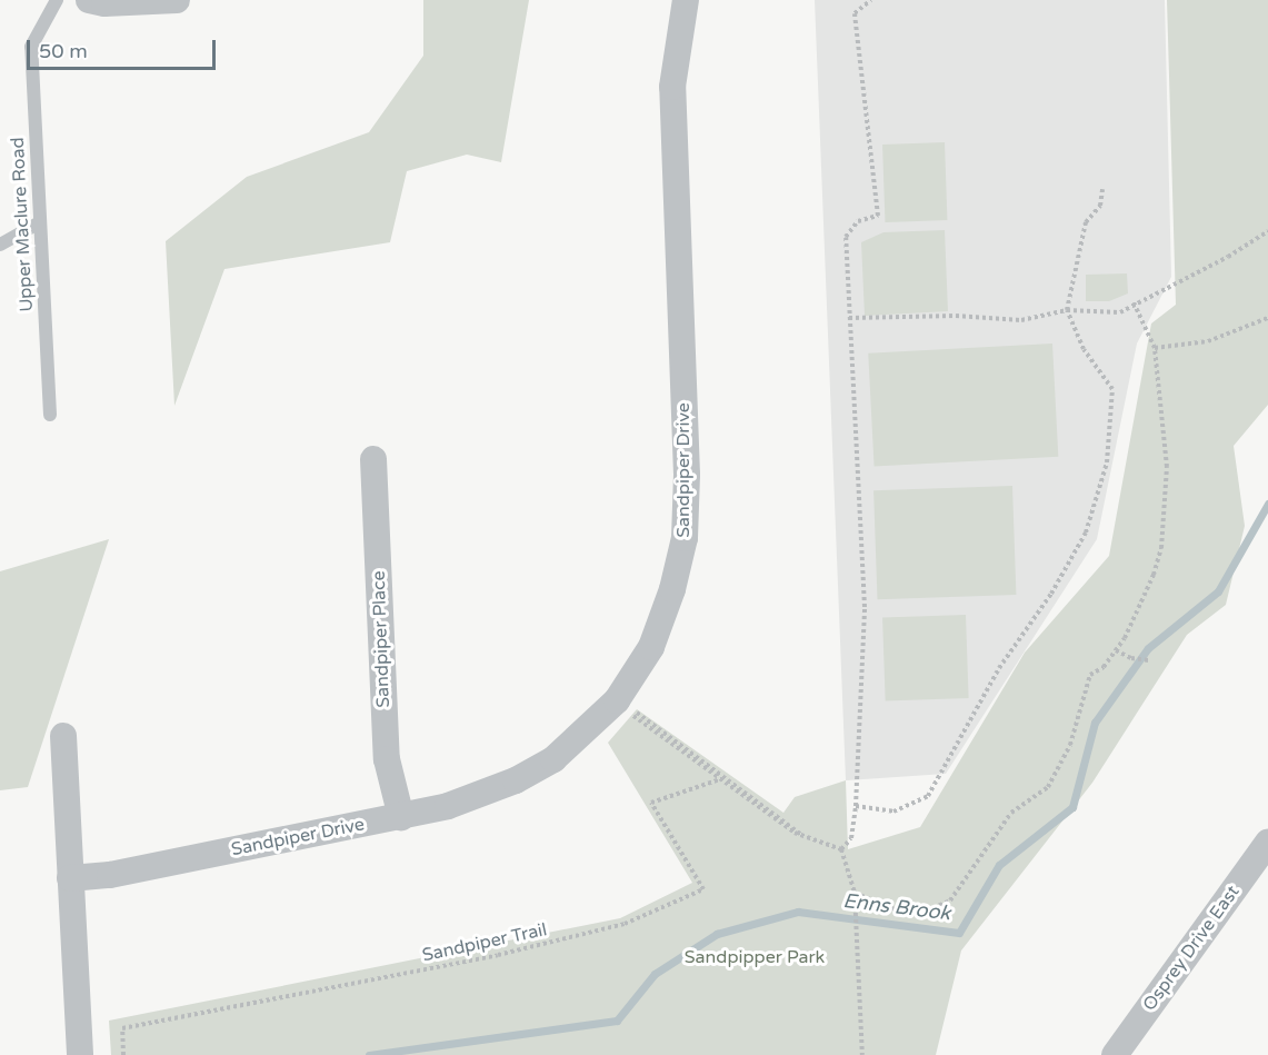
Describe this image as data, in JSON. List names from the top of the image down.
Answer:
{
  "streets": {
    "street": ["Sandpiper Drive", "Sandpiper Place", "Osprey Drive East"],
    "lane": ["Upper Maclure Road"],
    "path": ["Sandpiper Trail"]
  },
  "crossings": [
    ["Sandpiper Drive", "Sandpiper Place"]
  ],
  "water": ["Enns Brook"],
  "parks": ["Sandpipper Park"],
  "scale_bar": "50 m"
}
